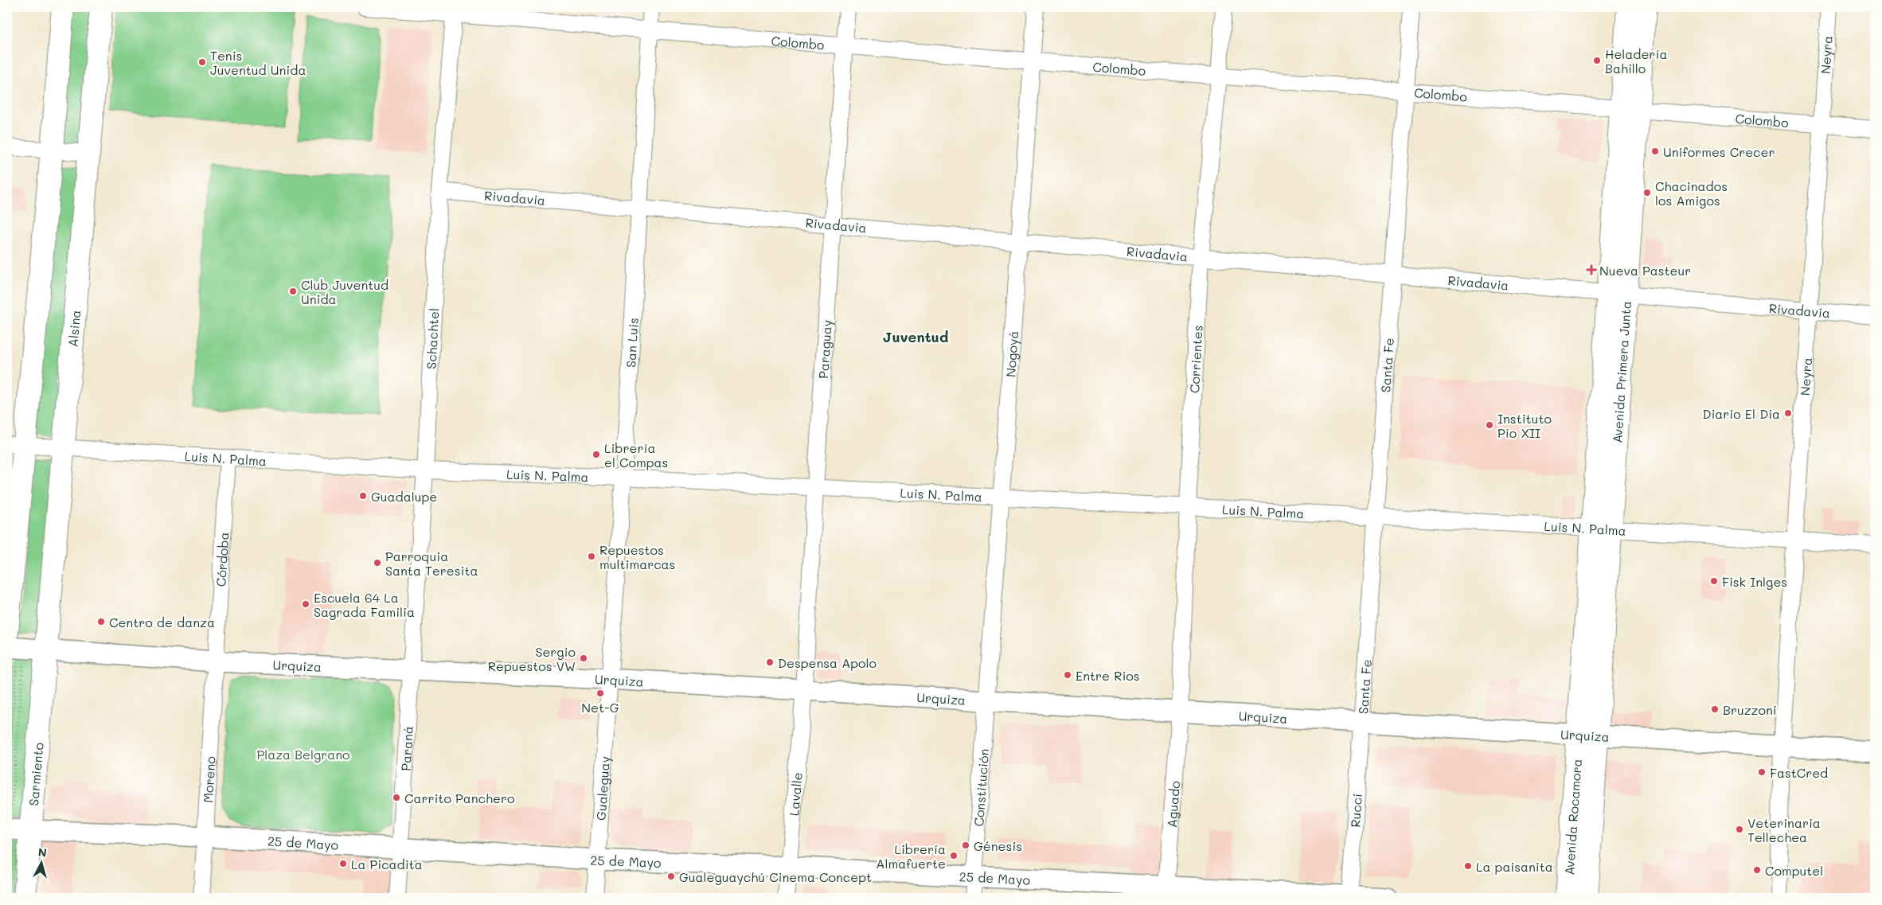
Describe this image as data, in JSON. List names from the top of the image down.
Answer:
{
  "streets": {
    "main road": [
      "Alsina",
      "Avenida Primera Junta",
      "Sarmiento",
      "Avenida Rocamora"
    ],
    "street": [
      "Colombo",
      "Neyra",
      "Rivadavia",
      "Schachtel",
      "San Luis",
      "Paraguay",
      "Nogoyá",
      "Corrientes",
      "Santa Fe",
      "Luis N. Palma",
      "Córdoba",
      "Urquiza",
      "Paraná",
      "Moreno",
      "Constitución",
      "Gualeguay",
      "Lavalle",
      "Aguado",
      "Rucci",
      "25 de Mayo"
    ]
  },
  "crossings": [
    ["Colombo", "Neyra"],
    ["Colombo", "Schachtel"],
    ["Colombo", "San Luis"],
    ["Colombo", "Paraguay"],
    ["Colombo", "Nogoyá"],
    ["Colombo", "Corrientes"],
    ["Colombo", "Santa Fe"],
    ["Colombo", "Avenida Primera Junta"],
    ["Neyra", "Rivadavia"],
    ["Neyra", "Luis N. Palma"],
    ["Neyra", "Urquiza"],
    ["Rivadavia", "Schachtel"],
    ["Rivadavia", "San Luis"],
    ["Rivadavia", "Paraguay"],
    ["Rivadavia", "Nogoyá"],
    ["Rivadavia", "Corrientes"],
    ["Rivadavia", "Santa Fe"],
    ["Rivadavia", "Avenida Primera Junta"],
    ["Alsina", "Luis N. Palma"],
    ["Alsina", "Urquiza"],
    ["Alsina", "Sarmiento"],
    ["Schachtel", "Luis N. Palma"],
    ["Schachtel", "Urquiza"],
    ["Schachtel", "Paraná"],
    ["San Luis", "Luis N. Palma"],
    ["San Luis", "Urquiza"],
    ["San Luis", "Gualeguay"],
    ["Paraguay", "Luis N. Palma"],
    ["Paraguay", "Urquiza"],
    ["Paraguay", "Lavalle"],
    ["Nogoyá", "Luis N. Palma"],
    ["Nogoyá", "Urquiza"],
    ["Nogoyá", "Constitución"],
    ["Corrientes", "Luis N. Palma"],
    ["Corrientes", "Urquiza"],
    ["Corrientes", "Aguado"],
    ["Santa Fe", "Luis N. Palma"],
    ["Santa Fe", "Urquiza"],
    ["Santa Fe", "Rucci"],
    ["Avenida Primera Junta", "Luis N. Palma"],
    ["Avenida Primera Junta", "Urquiza"],
    ["Avenida Primera Junta", "Avenida Rocamora"],
    ["Luis N. Palma", "Córdoba"],
    ["Córdoba", "Urquiza"],
    ["Córdoba", "Moreno"],
    ["Urquiza", "Paraná"],
    ["Urquiza", "Sarmiento"],
    ["Urquiza", "Moreno"],
    ["Urquiza", "Constitución"],
    ["Urquiza", "Gualeguay"],
    ["Urquiza", "Lavalle"],
    ["Urquiza", "Aguado"],
    ["Urquiza", "Rucci"],
    ["Urquiza", "Avenida Rocamora"],
    ["Paraná", "25 de Mayo"],
    ["Sarmiento", "25 de Mayo"],
    ["Moreno", "25 de Mayo"],
    ["Constitución", "25 de Mayo"],
    ["Gualeguay", "25 de Mayo"],
    ["Lavalle", "25 de Mayo"],
    ["Aguado", "25 de Mayo"],
    ["Rucci", "25 de Mayo"]
  ],
  "districts": ["Juventud"],
  "parks": ["Plaza Belgrano"],
  "places": {
    "other": [
      "Heladería Bahillo",
      "Tenis Juventud Unida",
      "Uniformes Crecer",
      "Chacinados los Amigos",
      "Club Juventud Unida",
      "Diario El Dia",
      "Instituto Pío XII",
      "Librería el Compas",
      "Guadalupe",
      "Repuestos multimarcas",
      "Parroquia Santa Teresita",
      "Fisk Inlges",
      "Escuela 64 La Sagrada Familia",
      "Centro de danza",
      "Sergio Repuestos VW",
      "Despensa Apolo",
      "Entre Rios",
      "Net-G",
      "Bruzzoni",
      "FastCred",
      "Carrito Panchero",
      "Veterinaria Tellechea",
      "Génesis",
      "Librería Almafuerte",
      "La Picadita",
      "La paisanita",
      "Computel",
      "Gualeguaychú Cinema Concept"
    ],
    "health": ["Nueva Pasteur"]
  },
  "north": "top"
}
